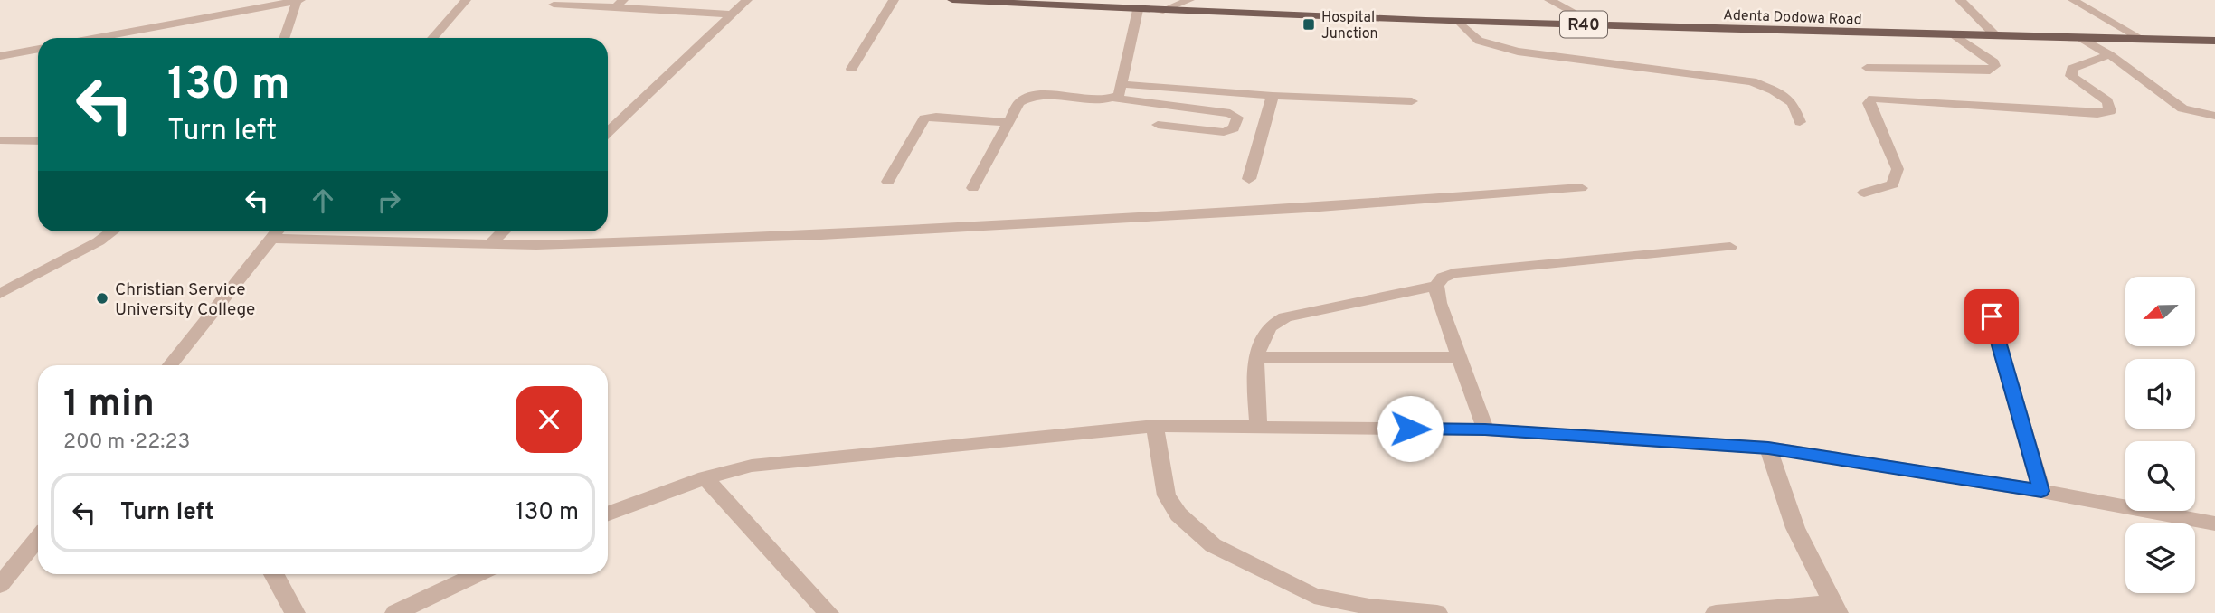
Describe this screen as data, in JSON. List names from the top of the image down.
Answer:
{
  "streets": {
    "main road": ["Adenta Dodowa Road", "R40"]
  },
  "places": {
    "transit": ["Hospital Junction"],
    "other": ["Christian Service University College"]
  },
  "north": "left",
  "page": {
    "turn": ["130 m", "Turn left"],
    "heading": ["1 min", "200 m · 22:23"],
    "list": [
      {
        "name": "Turn left",
        "value": "130 m"
      }
    ]
  }
}
